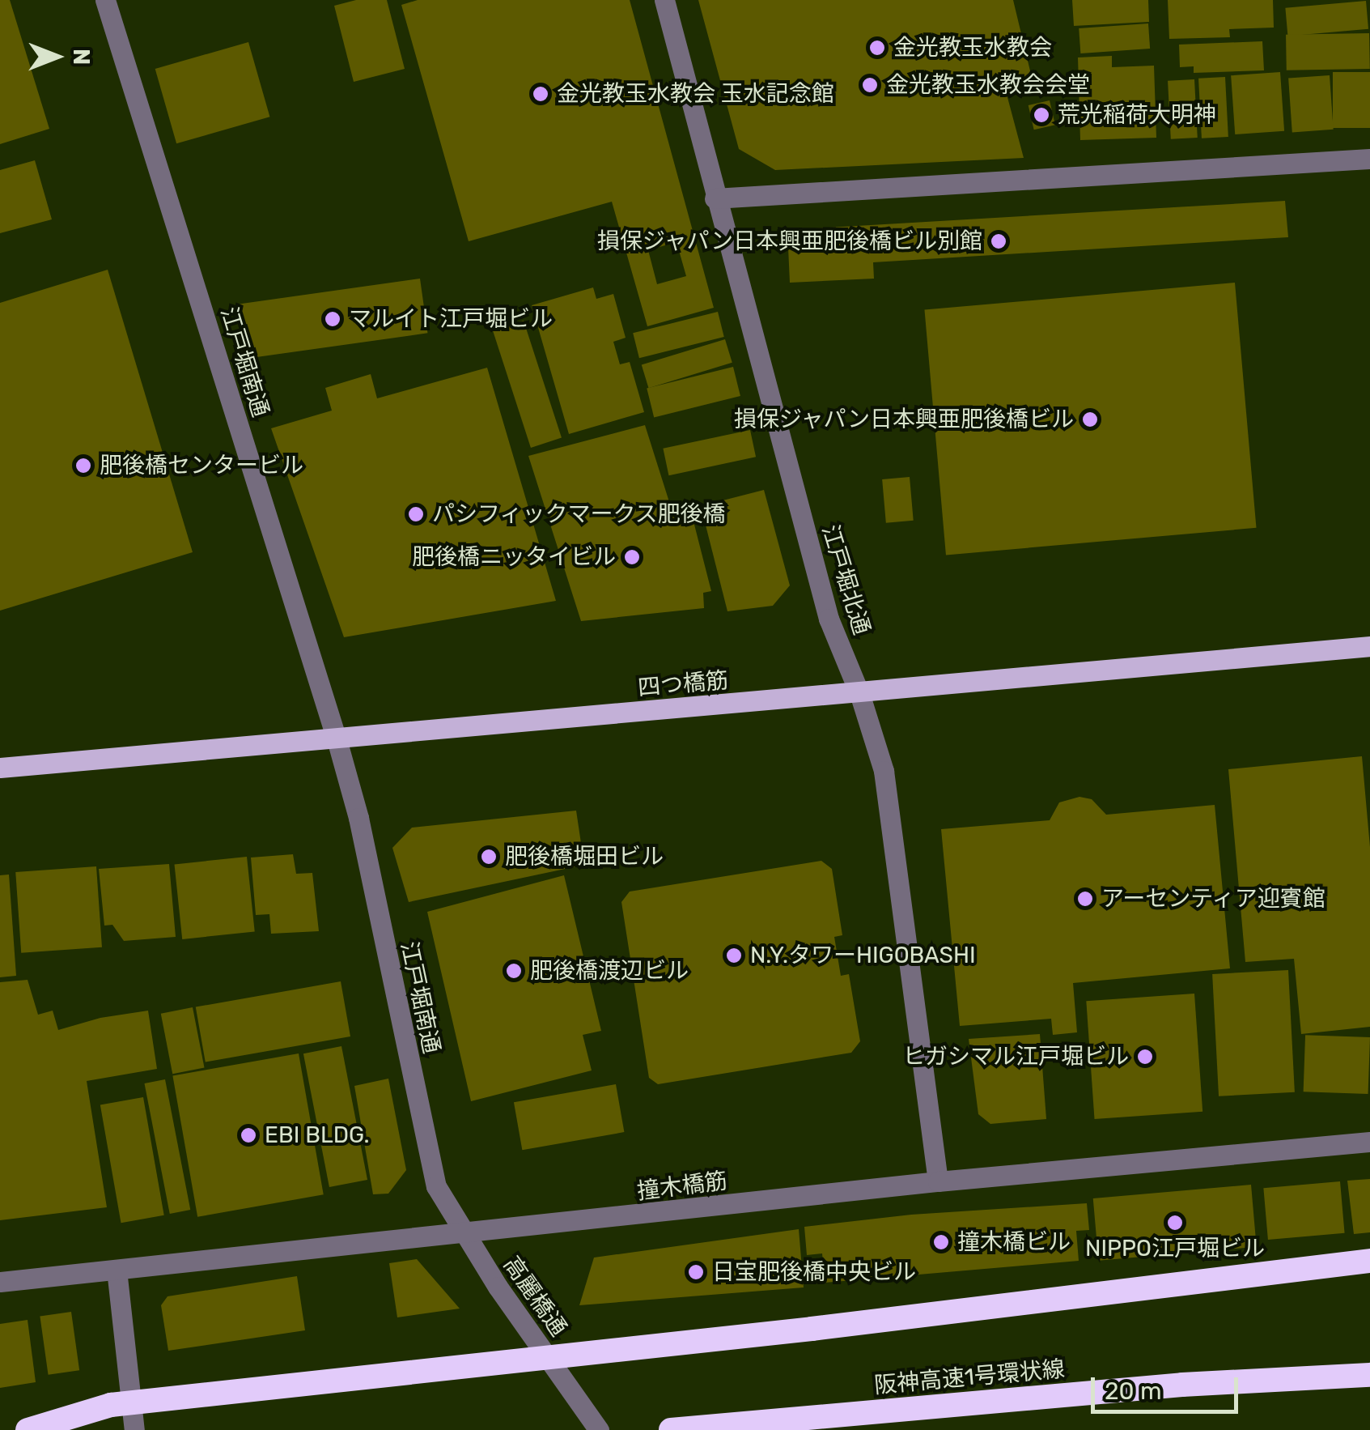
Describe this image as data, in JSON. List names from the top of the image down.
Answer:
{
  "streets": {
    "highway": ["阪神高速1号環状線"],
    "main road": ["四つ橋筋"],
    "street": [
      "江戸堀南通",
      "江戸堀北通",
      "撞木橋筋",
      "高麗橋通"
    ]
  },
  "crossings": [
    ["江戸堀南通", "四つ橋筋"],
    ["江戸堀南通", "高麗橋通"],
    ["江戸堀北通", "四つ橋筋"],
    ["江戸堀北通", "撞木橋筋"],
    ["撞木橋筋", "高麗橋通"]
  ],
  "places": [
    "金光教玉水教会",
    "金光教玉水教会会堂",
    "金光教玉水教会 玉水記念館",
    "荒光稲荷大明神",
    "損保ジャパン日本興亜肥後橋ビル別館",
    "マルイト江戸堀ビル",
    "損保ジャパン日本興亜肥後橋ビル",
    "肥後橋センタービル",
    "パシフィックマークス肥後橋",
    "肥後橋ニッタイビル",
    "肥後橋堀田ビル",
    "アーセンティア迎賓館",
    "N.Y.タワーHIGOBASHI",
    "肥後橋渡辺ビル",
    "ヒガシマル江戸堀ビル",
    "EBI BLDG.",
    "NIPPO江戸堀ビル",
    "撞木橋ビル",
    "日宝肥後橋中央ビル"
  ],
  "scale_bar": "20 m",
  "north": "right"
}
